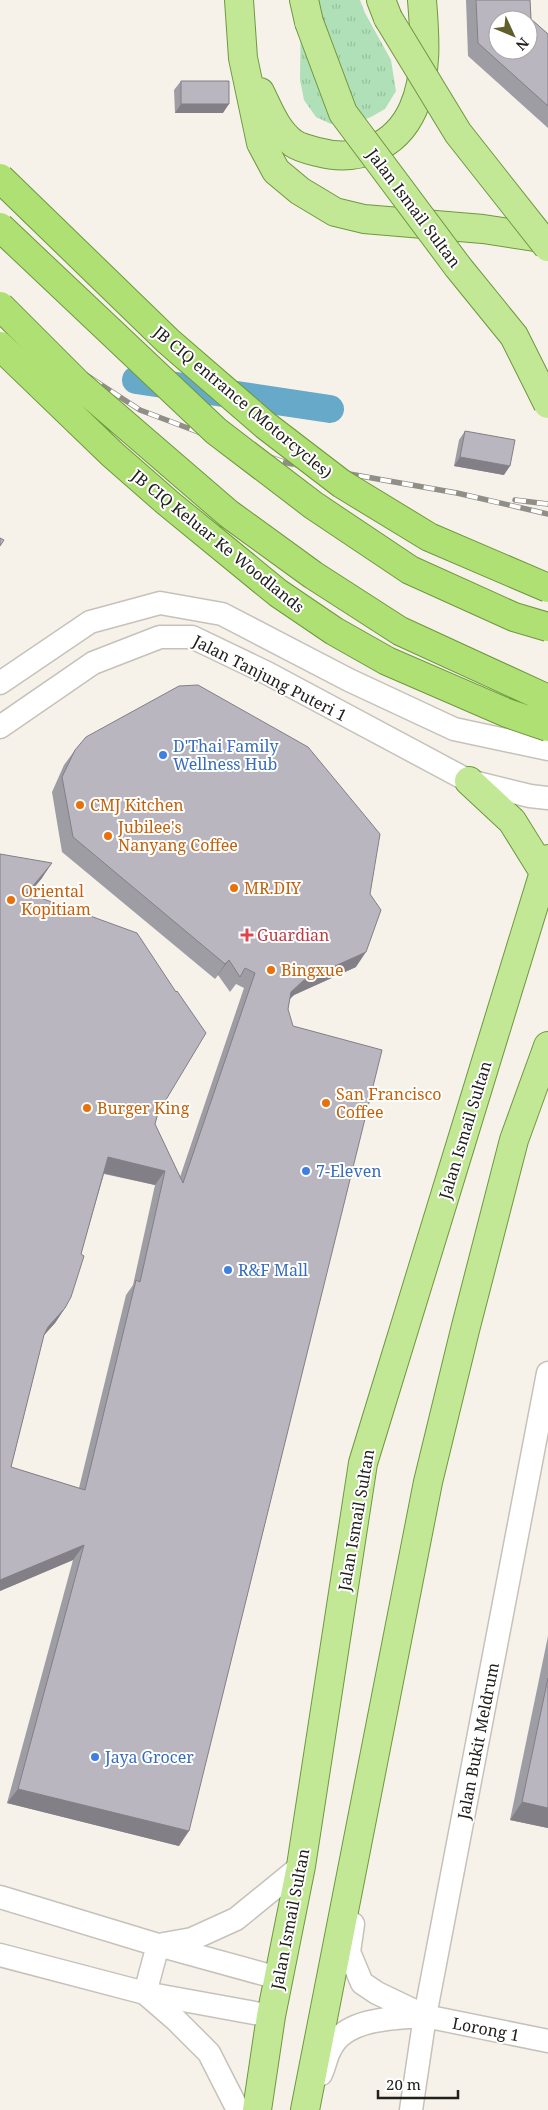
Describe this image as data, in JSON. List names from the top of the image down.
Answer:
{
  "streets": {
    "highway": ["JB CIQ entrance (Motorcycles)", "JB CIQ Keluar Ke Woodlands"],
    "main road": ["Jalan Ismail Sultan"],
    "street": ["Jalan Tanjung Puteri 1", "Jalan Bukit Meldrum", "Lorong 1"]
  },
  "crossings": [
    ["Jalan Bukit Meldrum", "Lorong 1"]
  ],
  "places": {
    "other": [
      "D'Thai Family Wellness Hub",
      "CMJ Kitchen",
      "Jubilee's Nanyang Coffee",
      "MR.DIY",
      "Oriental Kopitiam",
      "Bingxue",
      "San Francisco Coffee",
      "Burger King",
      "7-Eleven",
      "R&F Mall",
      "Jaya Grocer"
    ],
    "health": ["Guardian"]
  },
  "scale_bar": "20 m",
  "north": "bottom right"
}
